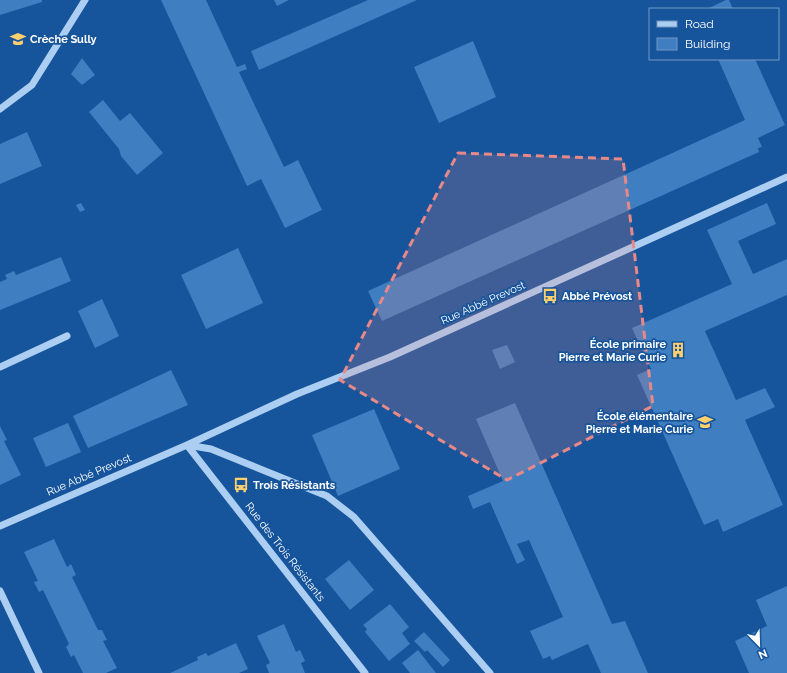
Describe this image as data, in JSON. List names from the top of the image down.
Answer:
{
  "streets": {
    "street": ["Rue Abbé Prevost", "Rue des Trois Résistants"]
  },
  "crossings": [
    ["Rue Abbé Prevost", "Rue des Trois Résistants"]
  ],
  "places": {
    "school or university": ["Crèche Sully", "École élémentaire Pierre et Marie Curie"],
    "bus stop": ["Abbé Prévost", "Trois Résistants"],
    "building": ["École primaire Pierre et Marie Curie"]
  },
  "legend": ["Road", "Building"],
  "north": "bottom right"
}
